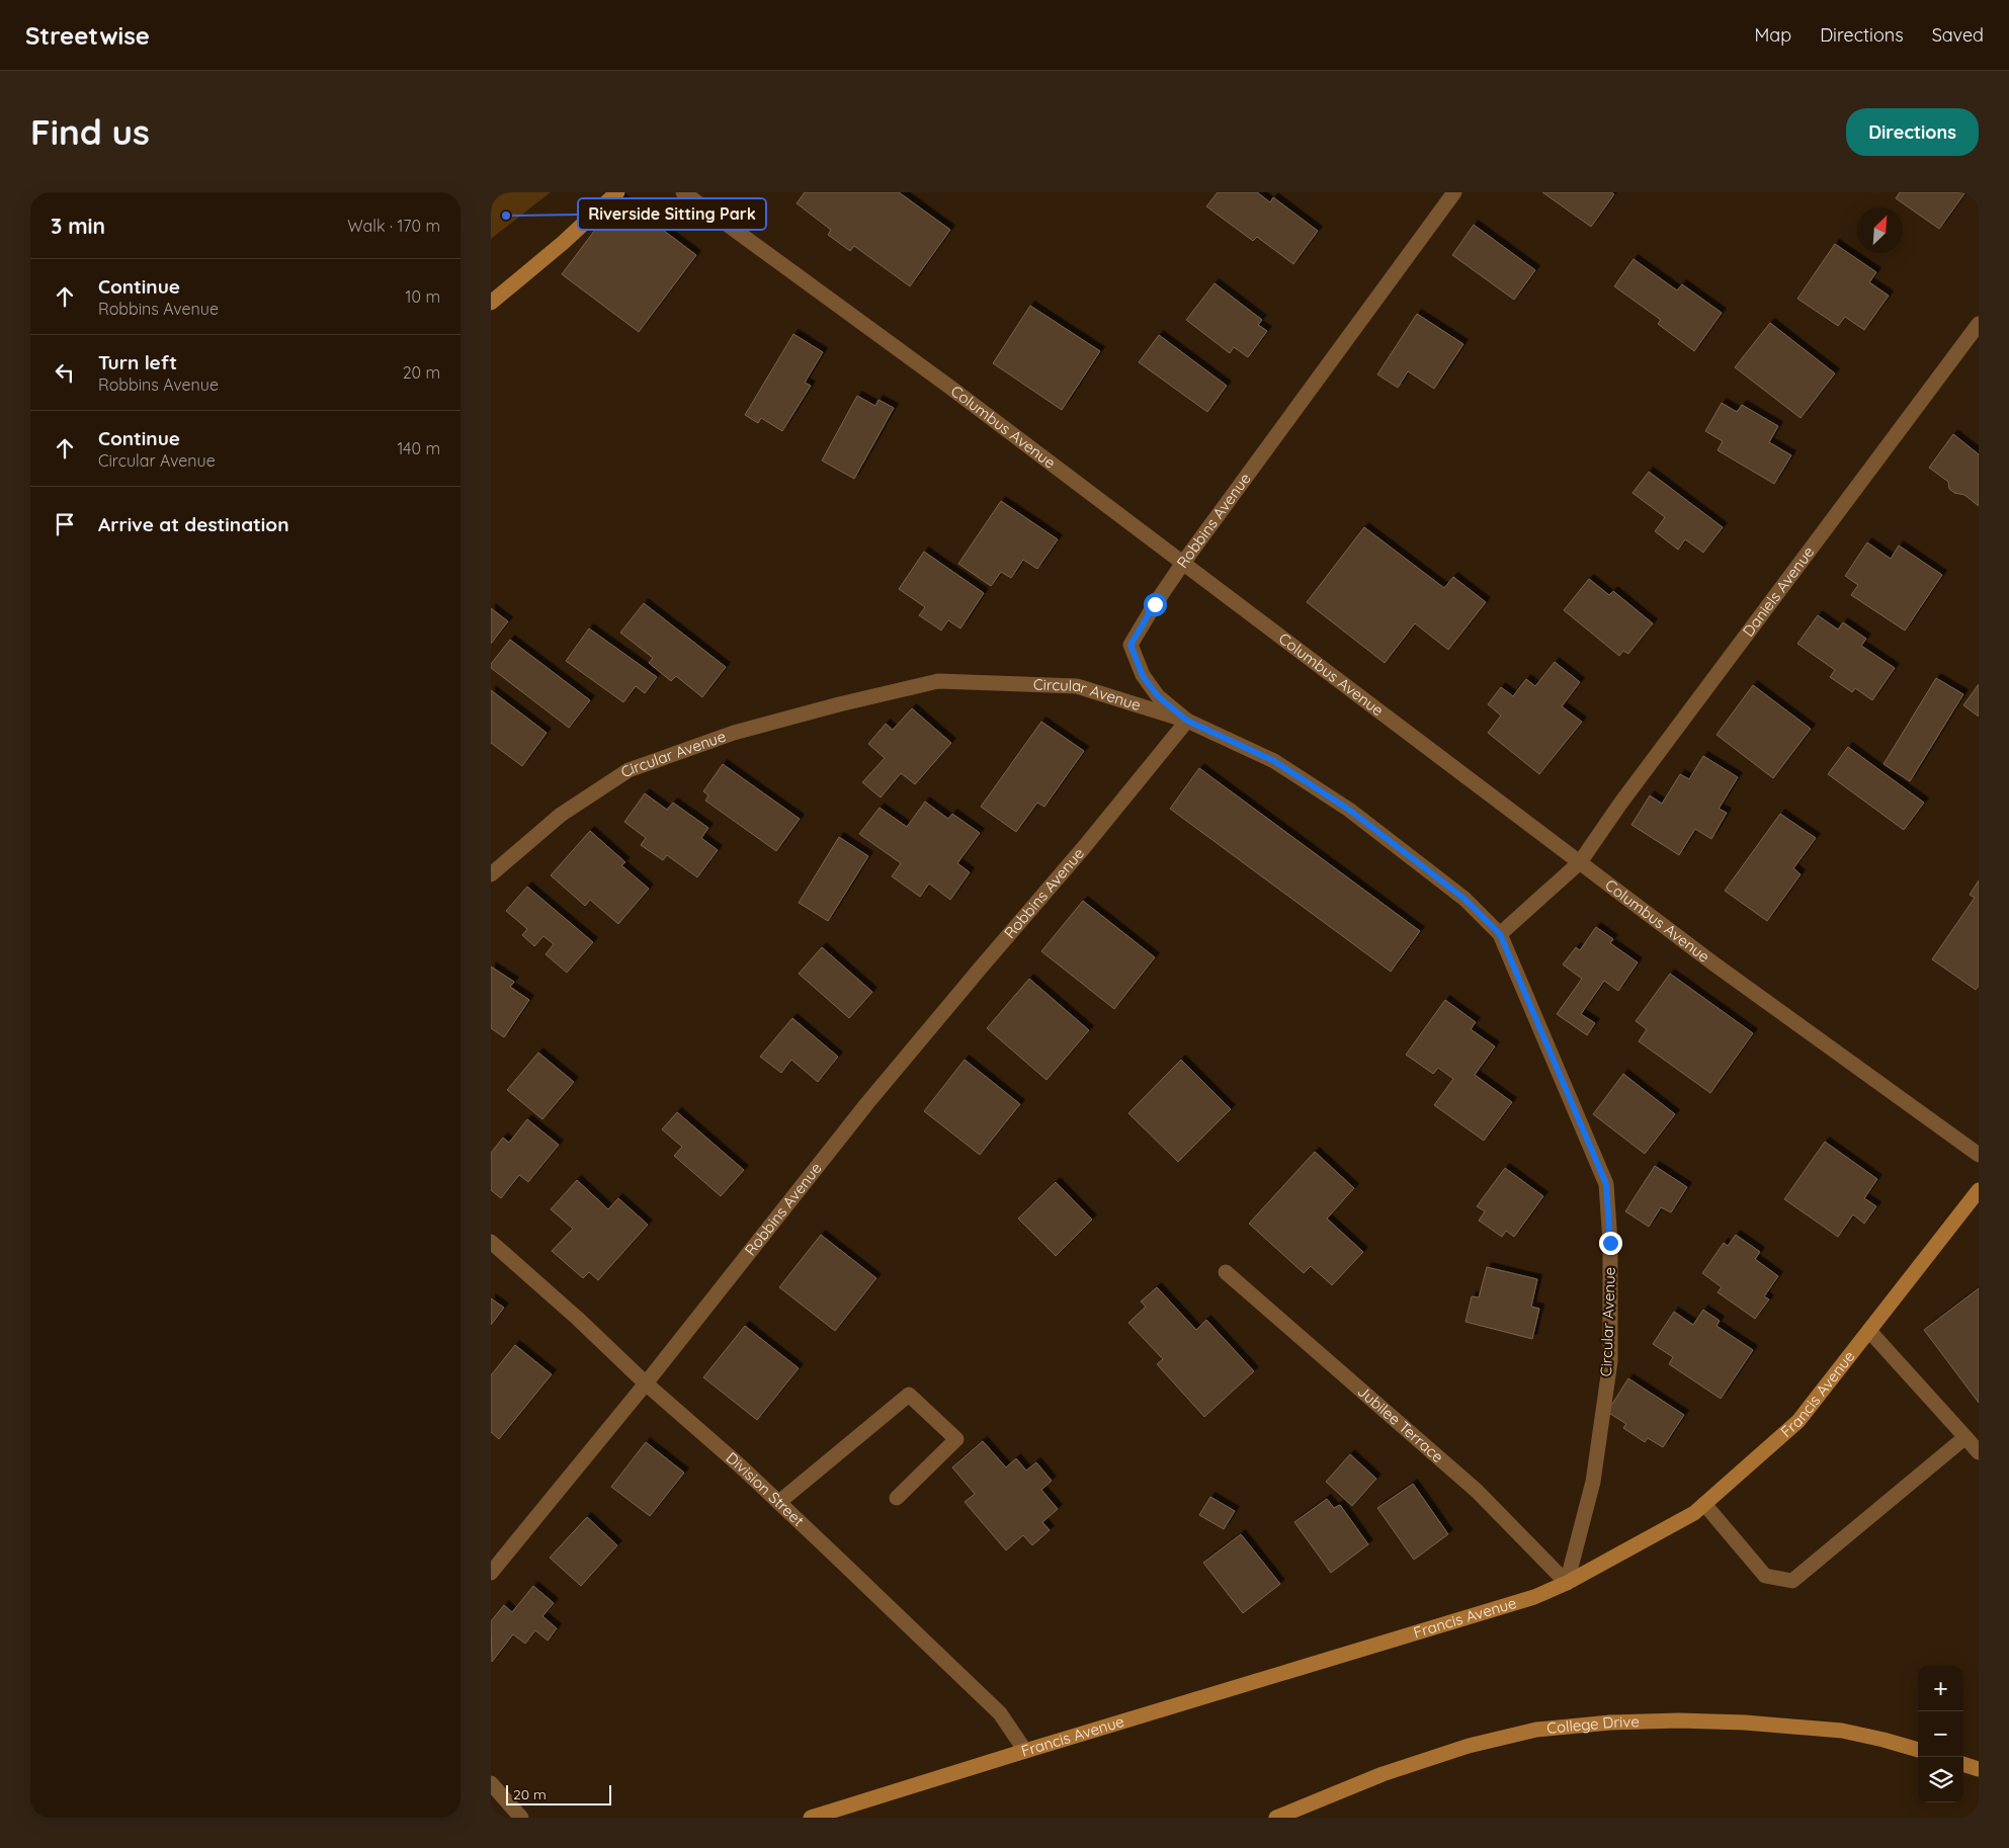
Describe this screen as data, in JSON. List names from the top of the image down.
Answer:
{
  "streets": {
    "street": [
      "Columbus Avenue",
      "Robbins Avenue",
      "Daniels Avenue",
      "Circular Avenue",
      "Francis Avenue",
      "Jubilee Terrace",
      "Division Street",
      "College Drive"
    ]
  },
  "crossings": [
    ["Columbus Avenue", "Robbins Avenue"],
    ["Columbus Avenue", "Daniels Avenue"],
    ["Robbins Avenue", "Circular Avenue"],
    ["Robbins Avenue", "Division Street"],
    ["Daniels Avenue", "Circular Avenue"],
    ["Circular Avenue", "Francis Avenue"],
    ["Circular Avenue", "Jubilee Terrace"],
    ["Francis Avenue", "Jubilee Terrace"],
    ["Francis Avenue", "Division Street"]
  ],
  "places": ["Riverside Sitting Park"],
  "scale_bar": "20 m",
  "north": "top right",
  "page": {
    "header": "Streetwise",
    "nav": ["Map", "Directions", "Saved"],
    "buttons": "Directions",
    "title": "Find us",
    "heading": ["3 min", "Walk · 170 m"],
    "list": [
      ["Continue", "Robbins Avenue", "10 m"],
      ["Turn left", "Robbins Avenue", "20 m"],
      ["Continue", "Circular Avenue", "140 m"],
      "Arrive at destination"
    ],
    "map_buttons": ["+", "−"],
    "scale": "20 m"
  }
}
